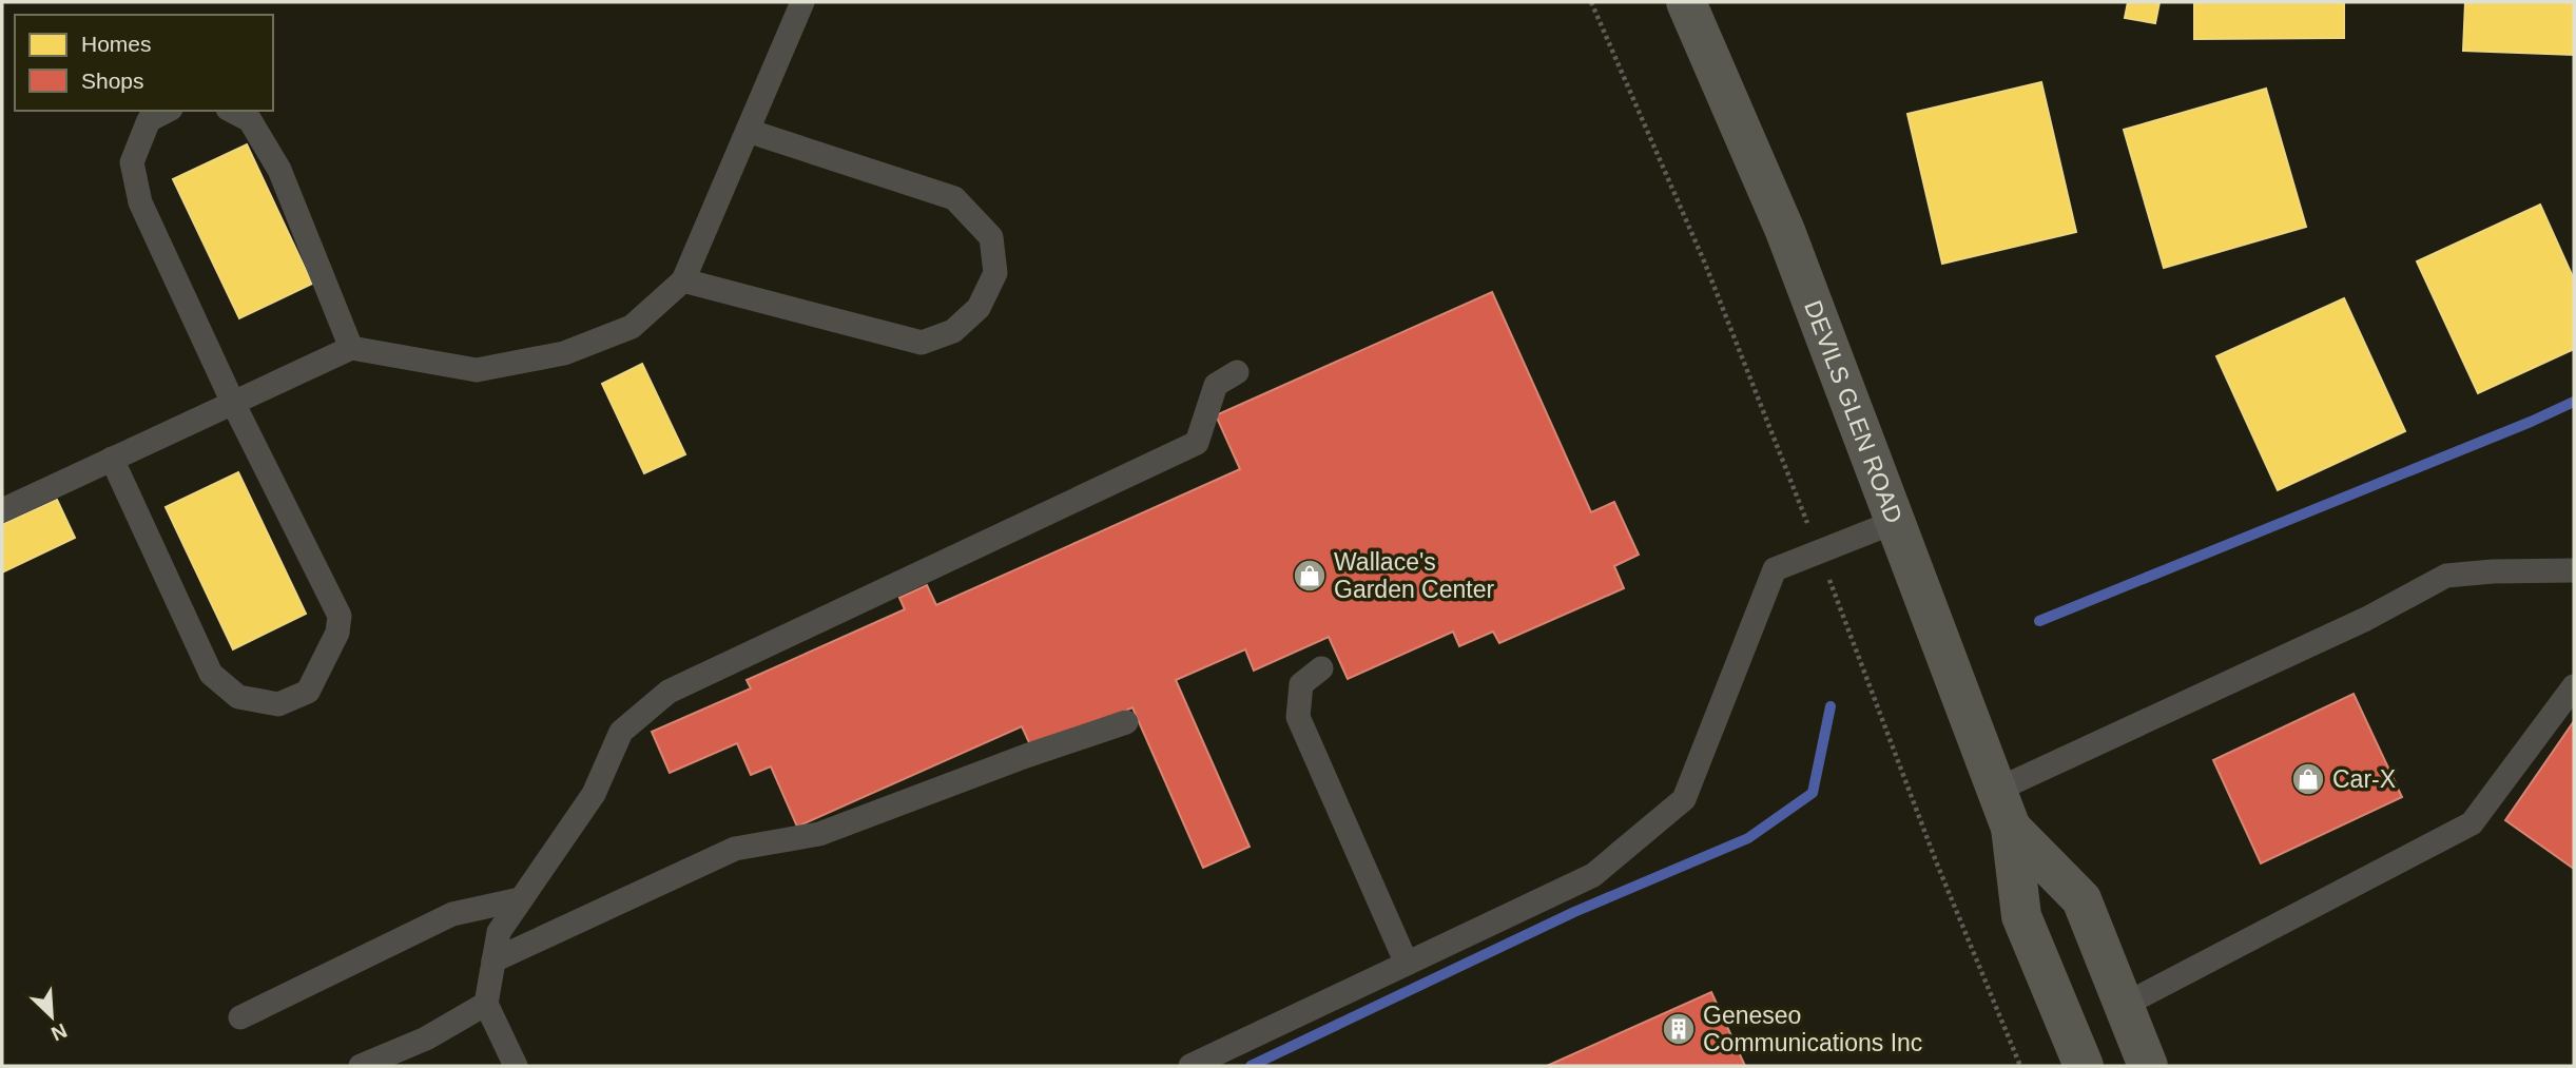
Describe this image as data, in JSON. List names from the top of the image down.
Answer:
{
  "streets": {
    "main road": ["DEVILS GLEN ROAD"]
  },
  "places": {
    "shop": ["Wallace's Garden Center", "Car-X"],
    "building": ["Geneseo Communications Inc"]
  },
  "legend": ["Homes", "Shops"],
  "north": "bottom right"
}
